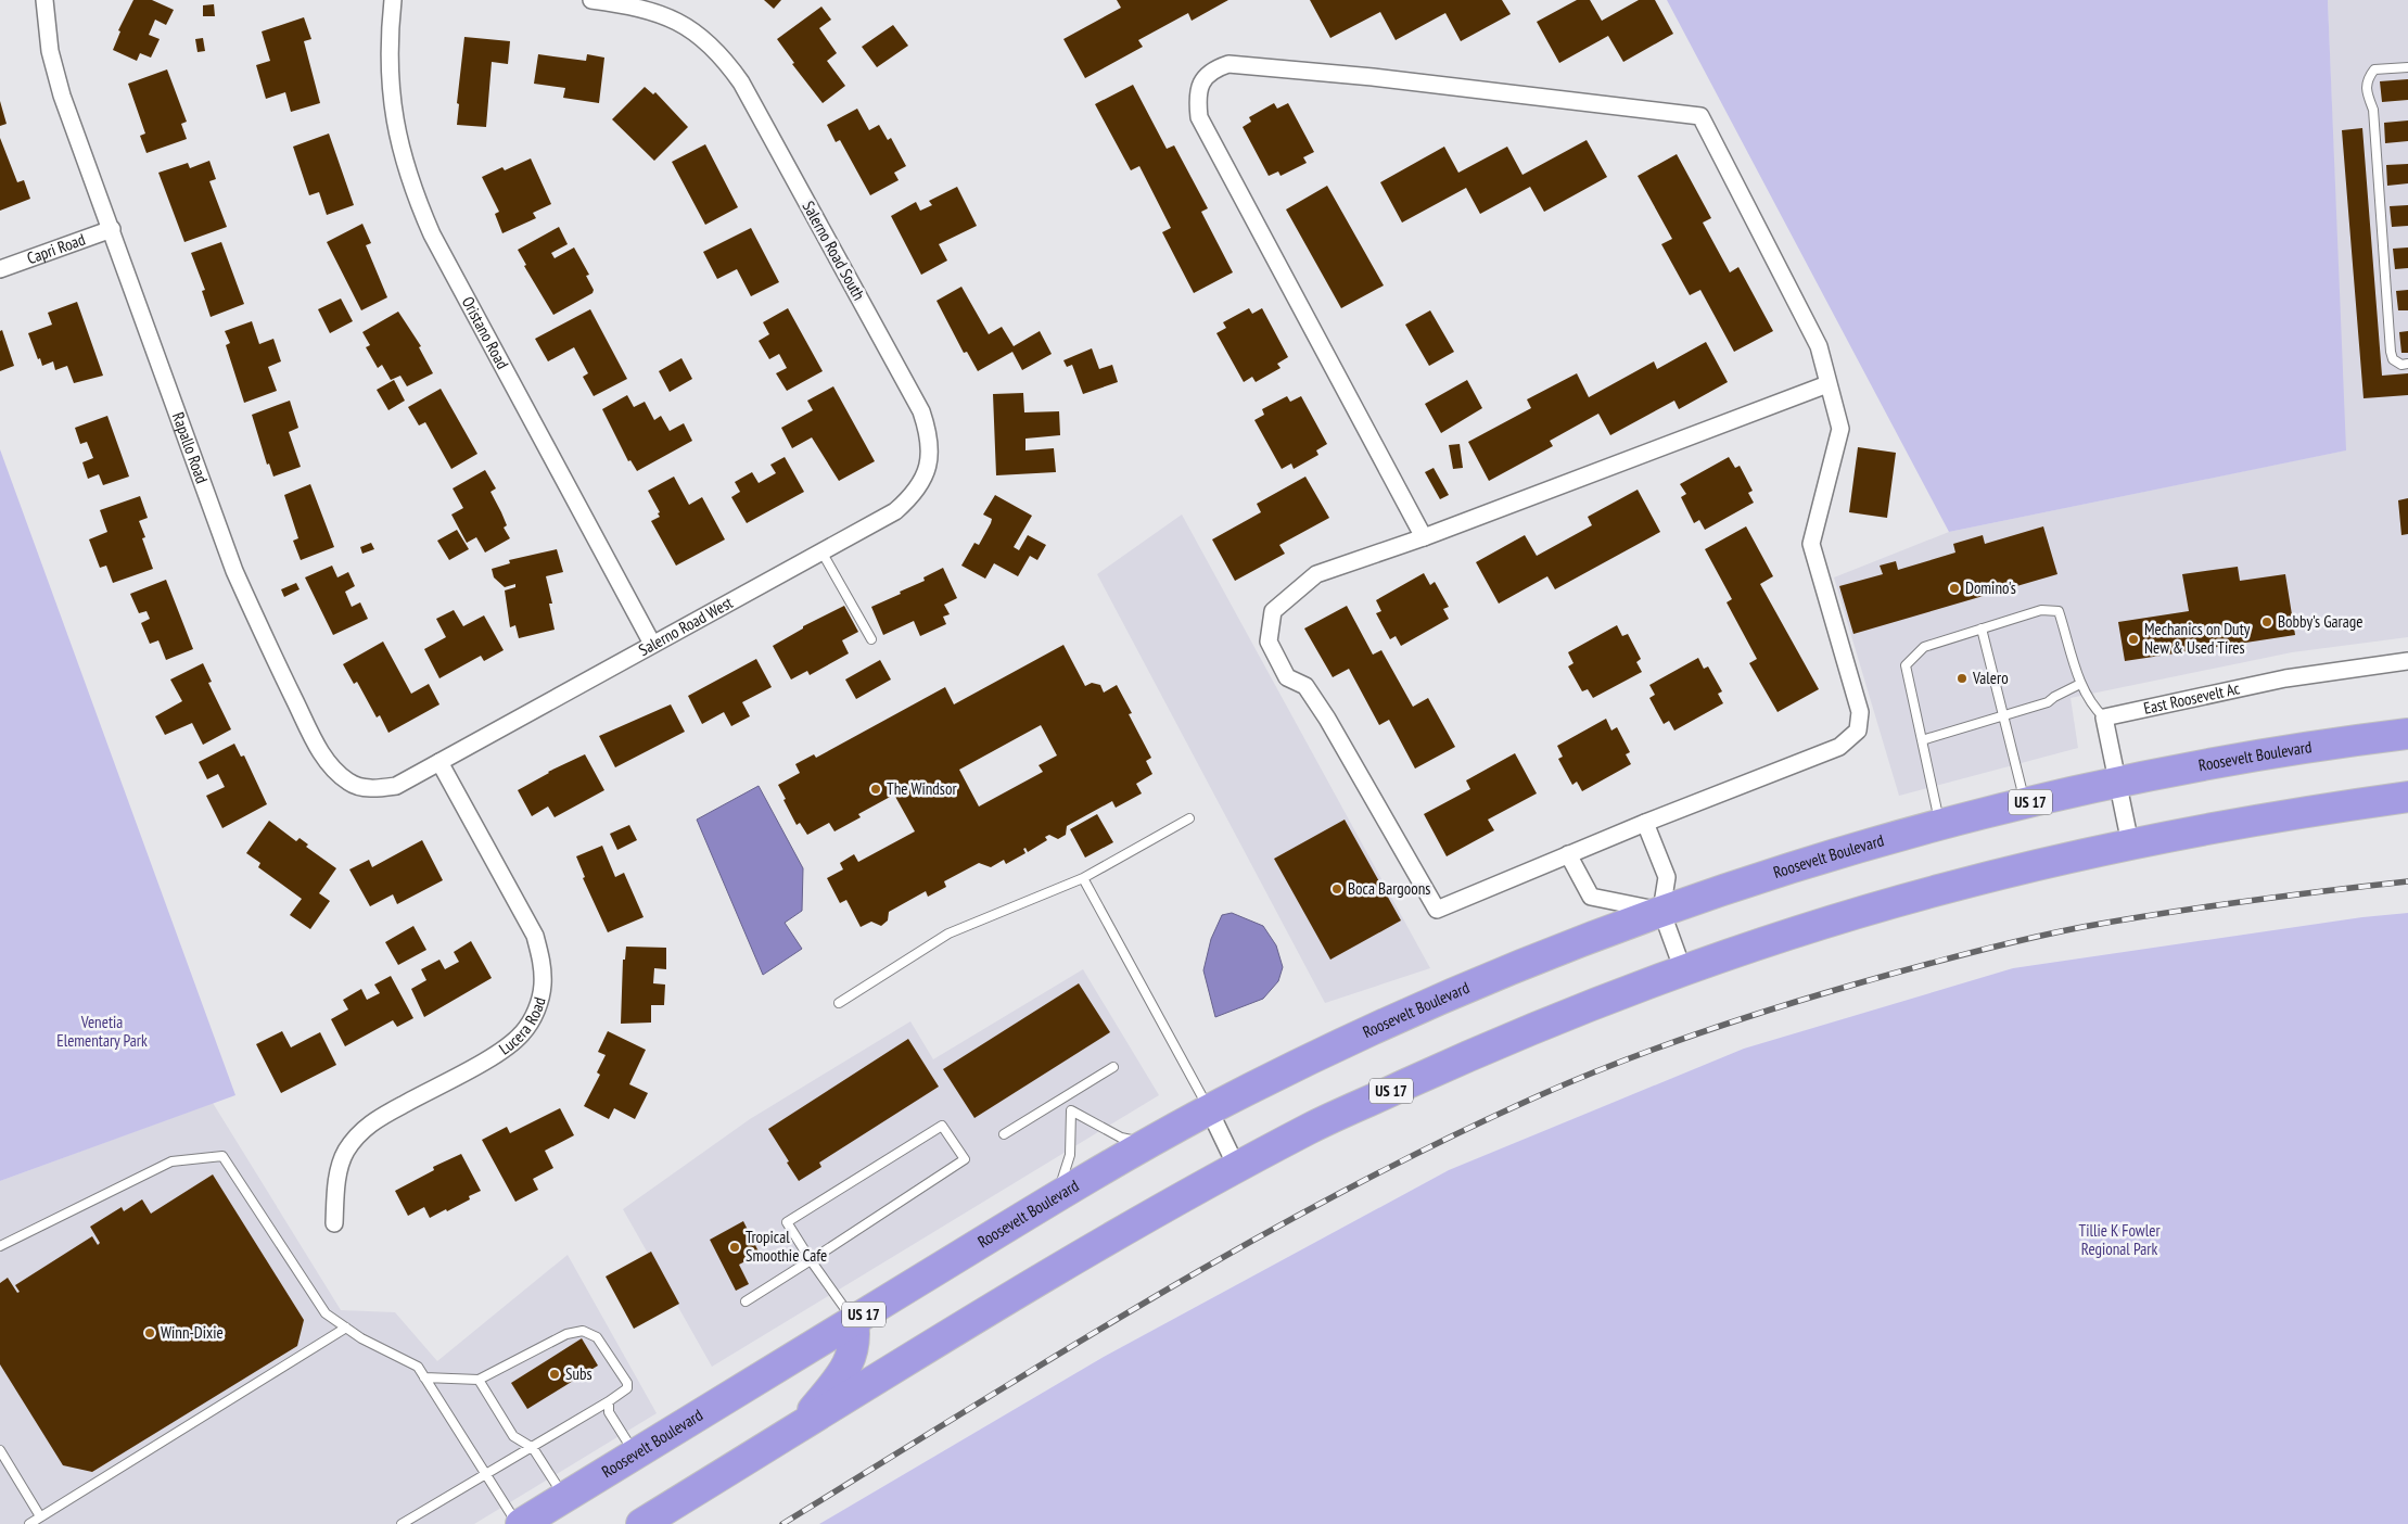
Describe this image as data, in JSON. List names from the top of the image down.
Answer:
{
  "streets": {
    "highway": ["Roosevelt Boulevard", "US 17"],
    "street": [
      "Capri Road",
      "Salerno Road South",
      "Oristano Road",
      "Rapallo Road",
      "Salerno Road West",
      "East Roosevelt Ac",
      "Lucera Road"
    ]
  },
  "crossings": [
    ["Capri Road", "Rapallo Road"],
    ["Salerno Road South", "Salerno Road West"],
    ["Oristano Road", "Salerno Road West"],
    ["Rapallo Road", "Salerno Road West"],
    ["Rapallo Road", "Lucera Road"],
    ["Salerno Road West", "Lucera Road"]
  ],
  "parks": ["Venetia Elementary Park", "Tillie K Fowler Regional Park"],
  "places": [
    "Domino's",
    "Bobby's Garage",
    "Mechanics on Duty New & Used Tires",
    "Valero",
    "The Windsor",
    "Boca Bargoons",
    "Tropical Smoothie Cafe",
    "Winn-Dixie",
    "Subs"
  ]
}
